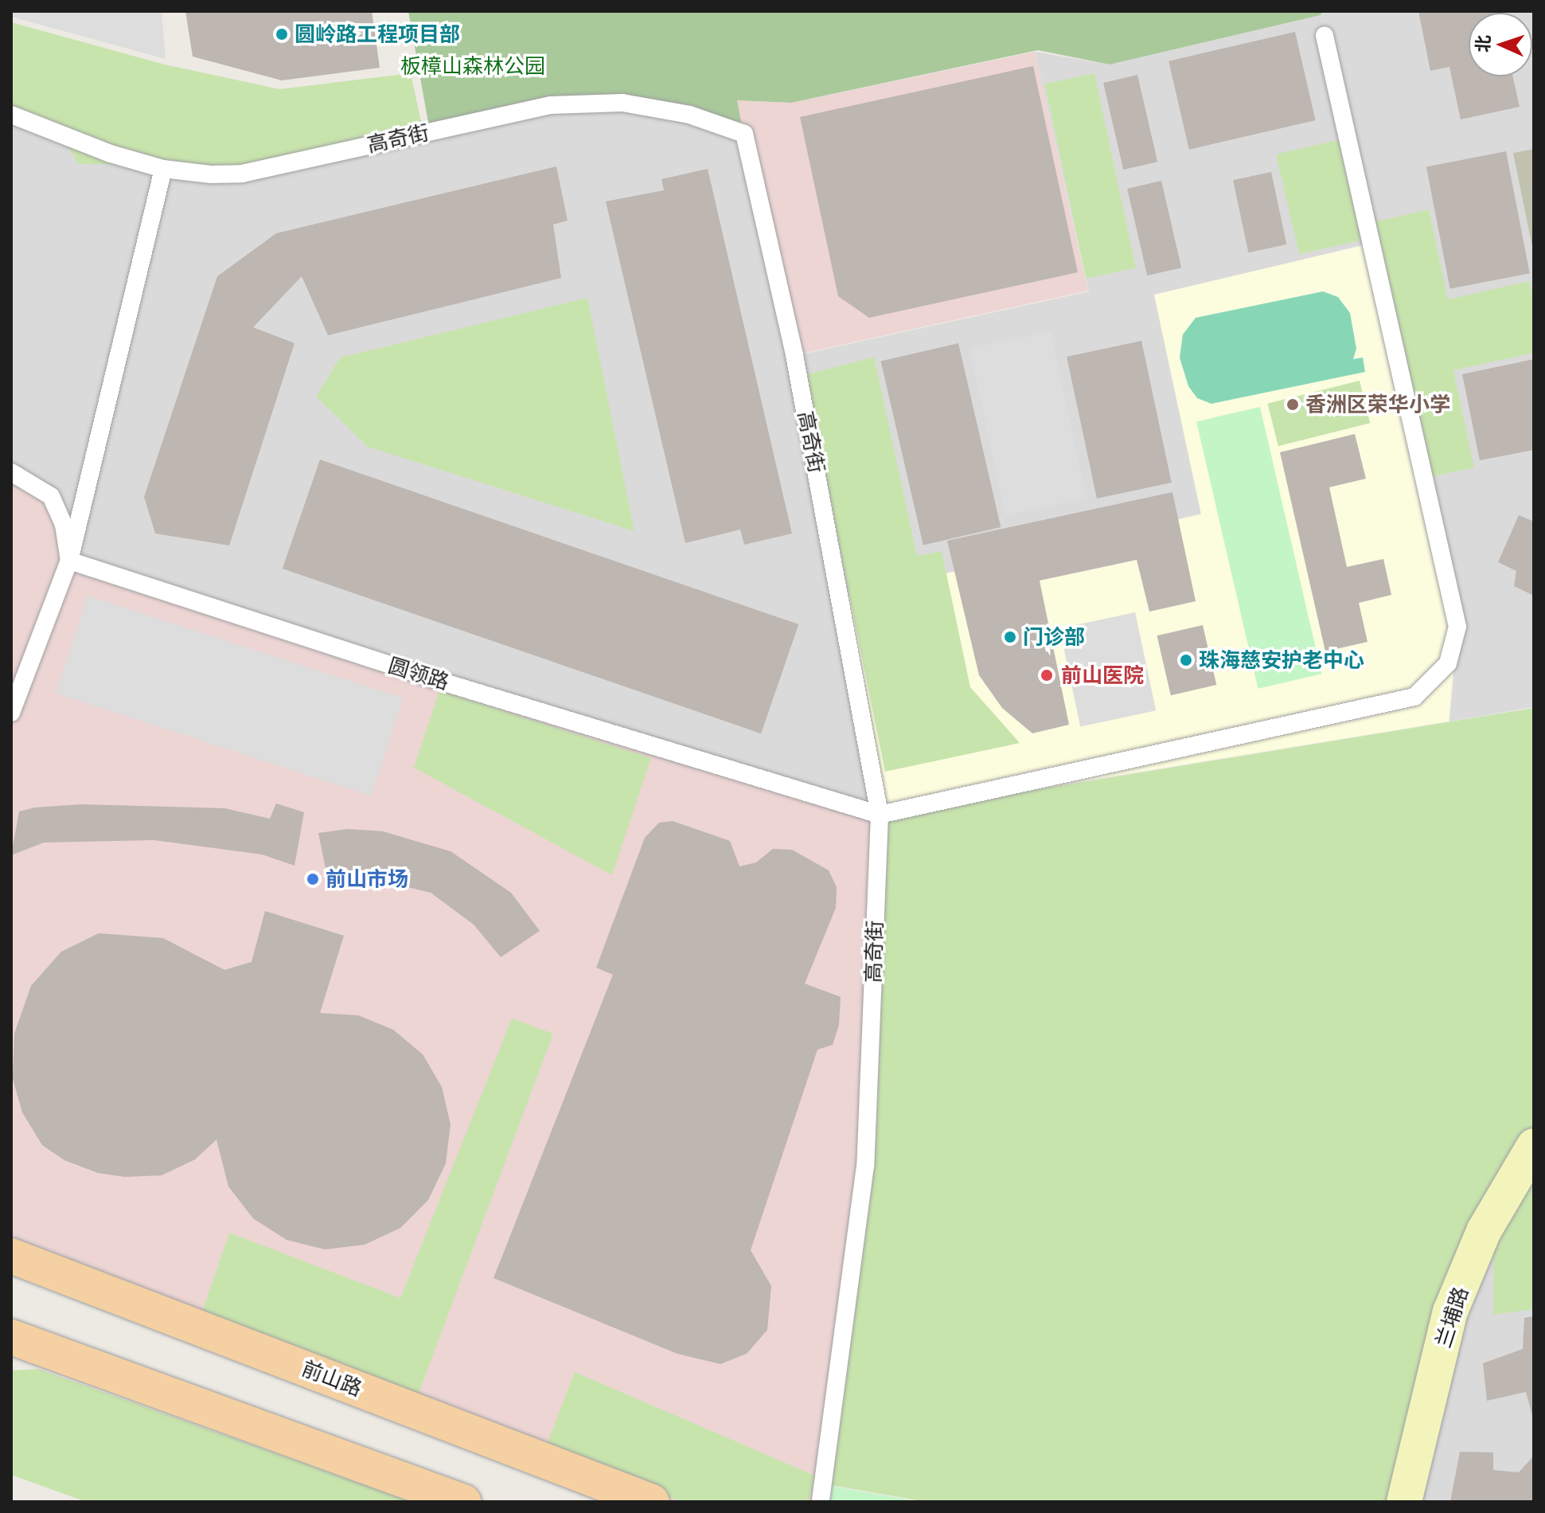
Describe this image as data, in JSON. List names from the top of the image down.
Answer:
{
  "streets": {
    "main road": ["兰埔路", "前山路"],
    "lane": ["高奇街", "圆领路"]
  },
  "crossings": [
    ["高奇街", "圆领路"]
  ],
  "parks": ["板樟山森林公园"],
  "places": [
    "圆岭路工程项目部",
    "香洲区荣华小学",
    "门诊部",
    "珠海慈安护老中心",
    "前山医院",
    "前山市场"
  ],
  "north": "left"
}
